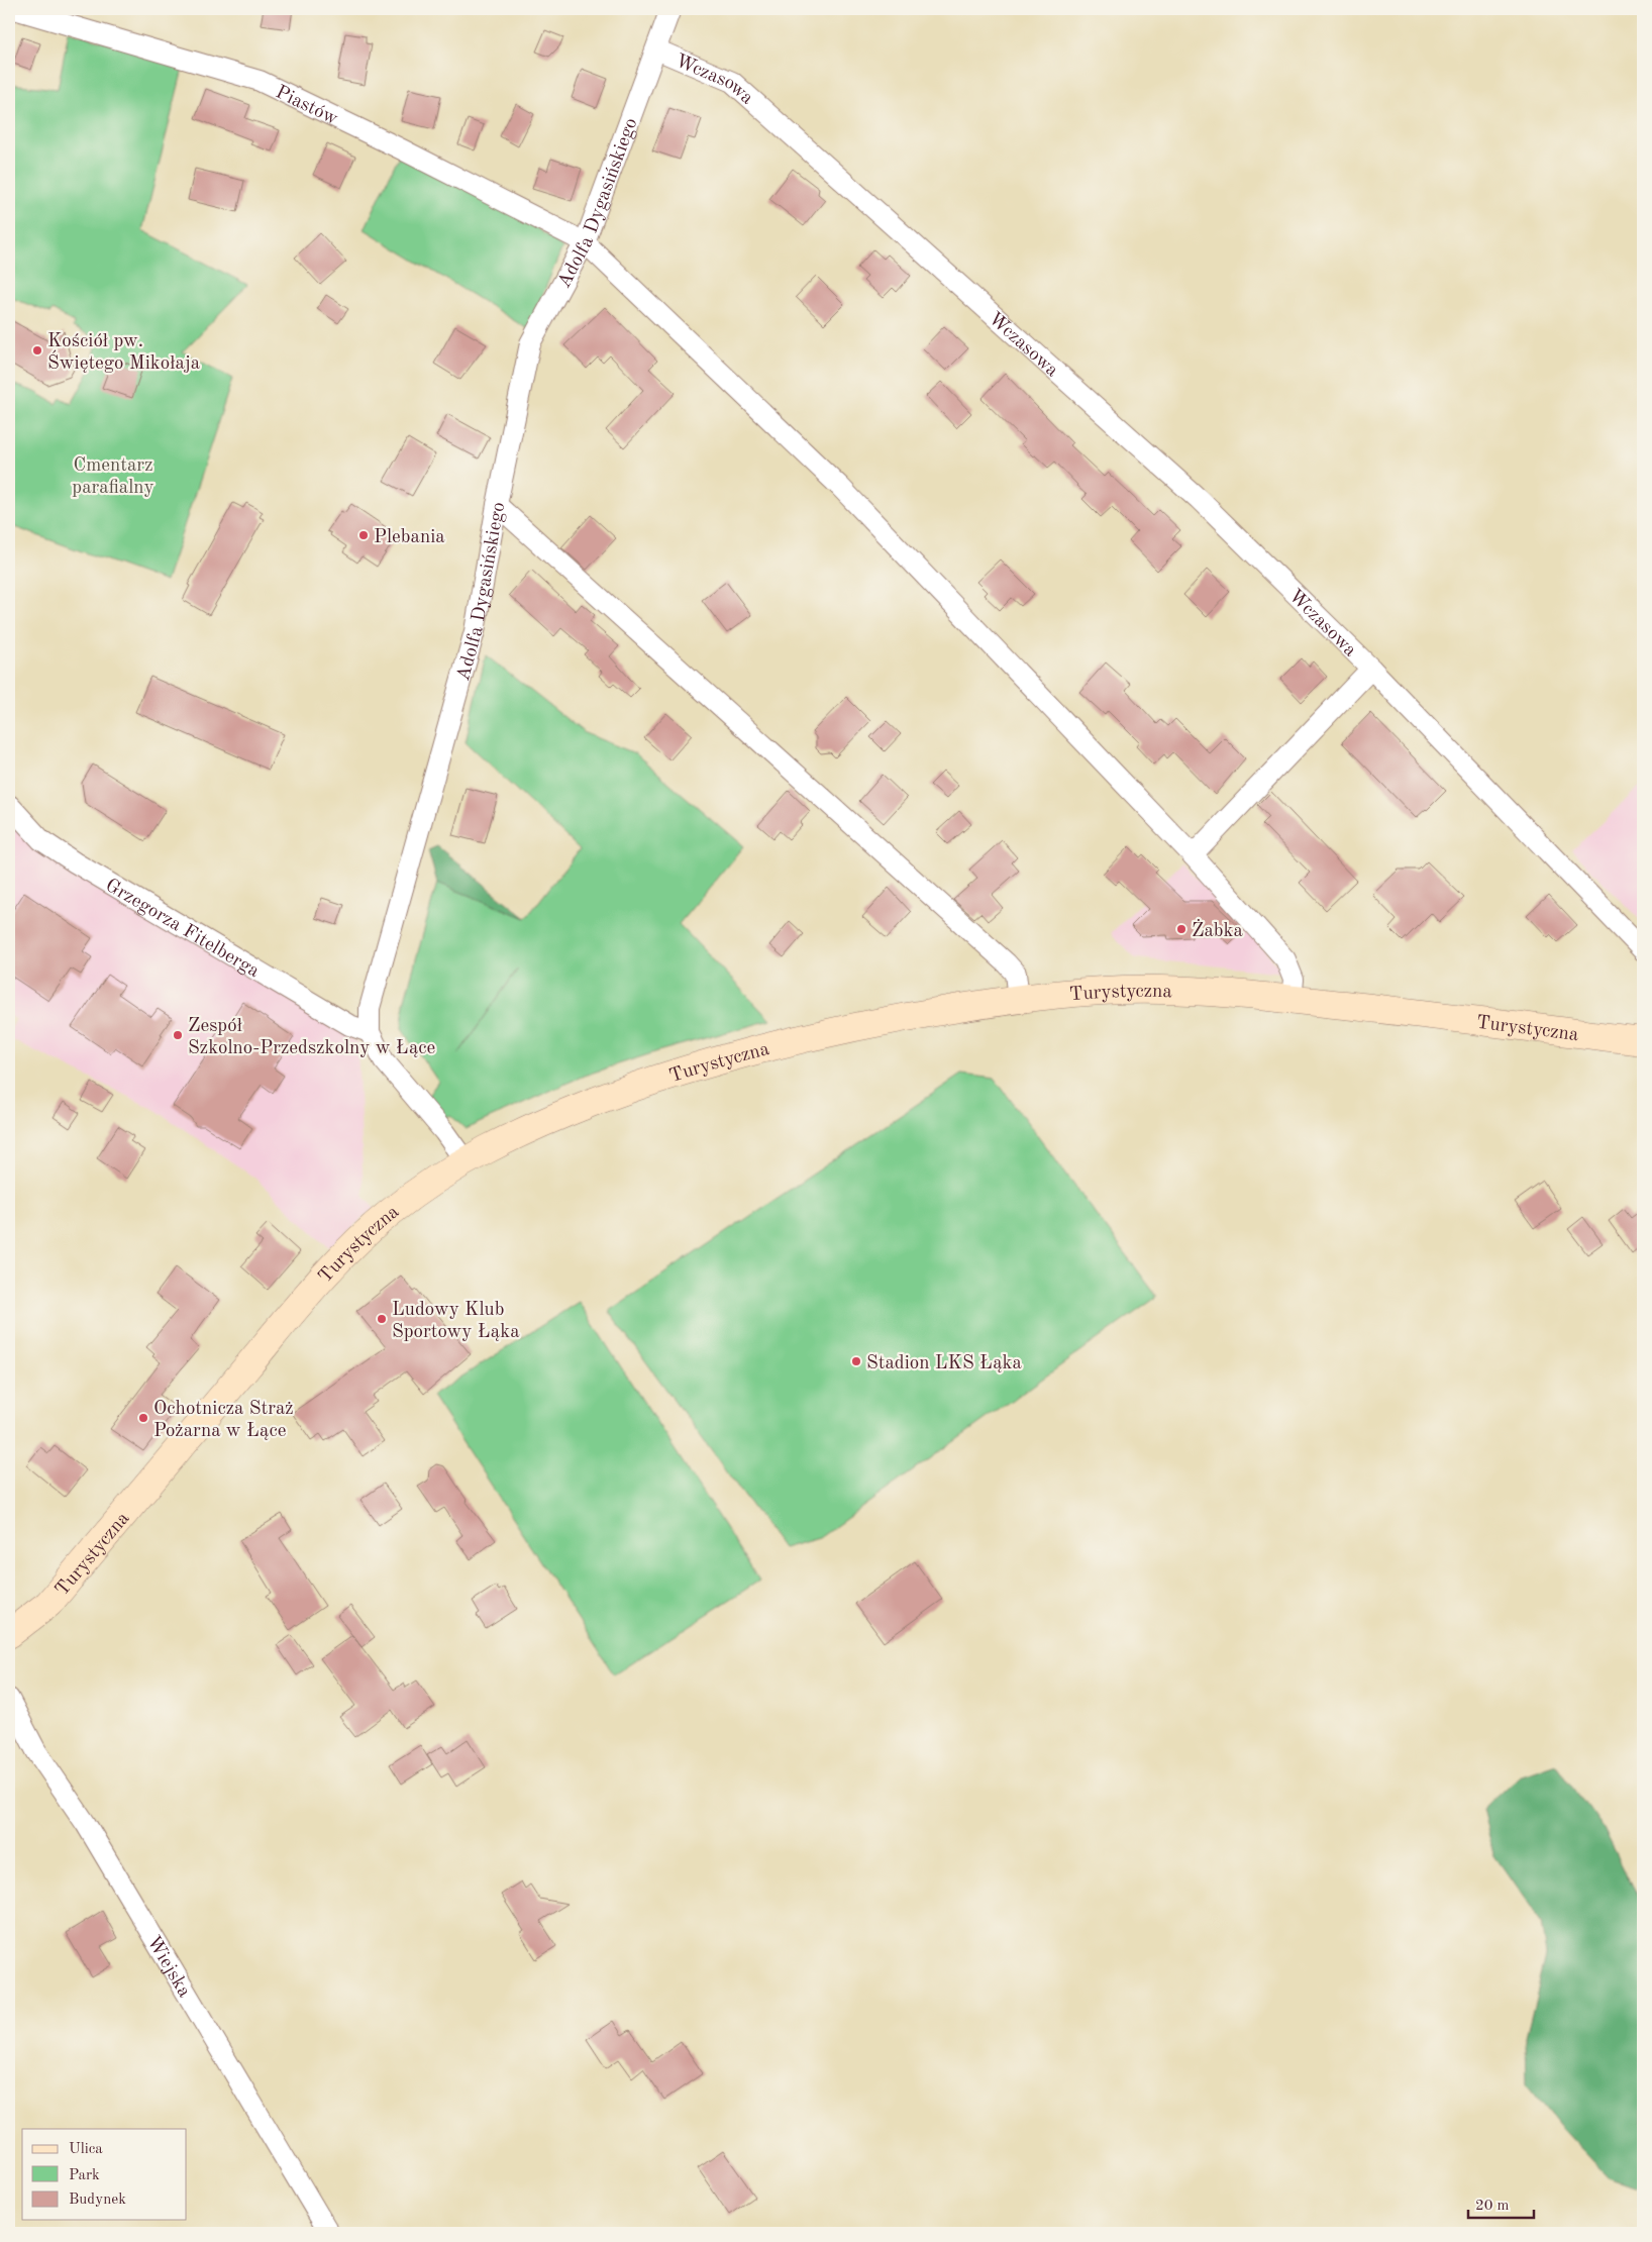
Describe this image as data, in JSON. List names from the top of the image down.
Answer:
{
  "streets": {
    "main road": ["Turystyczna"],
    "street": [
      "Wczasowa",
      "Piastów",
      "Adolfa Dygasińskiego",
      "Grzegorza Fitelberga",
      "Wiejska"
    ]
  },
  "crossings": [
    ["Wczasowa", "Adolfa Dygasińskiego"],
    ["Piastów", "Adolfa Dygasińskiego"],
    ["Adolfa Dygasińskiego", "Grzegorza Fitelberga"],
    ["Adolfa Dygasińskiego", "Turystyczna"]
  ],
  "parks": ["Cmentarz parafialny"],
  "places": [
    "Kościół pw. Świętego Mikołaja",
    "Plebania",
    "Żabka",
    "Zespół Szkolno-Przedszkolny w Łące",
    "Ludowy Klub Sportowy Łąka",
    "Stadion LKS Łąka",
    "Ochotnicza Straż Pożarna w Łące"
  ],
  "legend": ["Ulica", "Park", "Budynek"],
  "scale_bar": "20 m"
}
